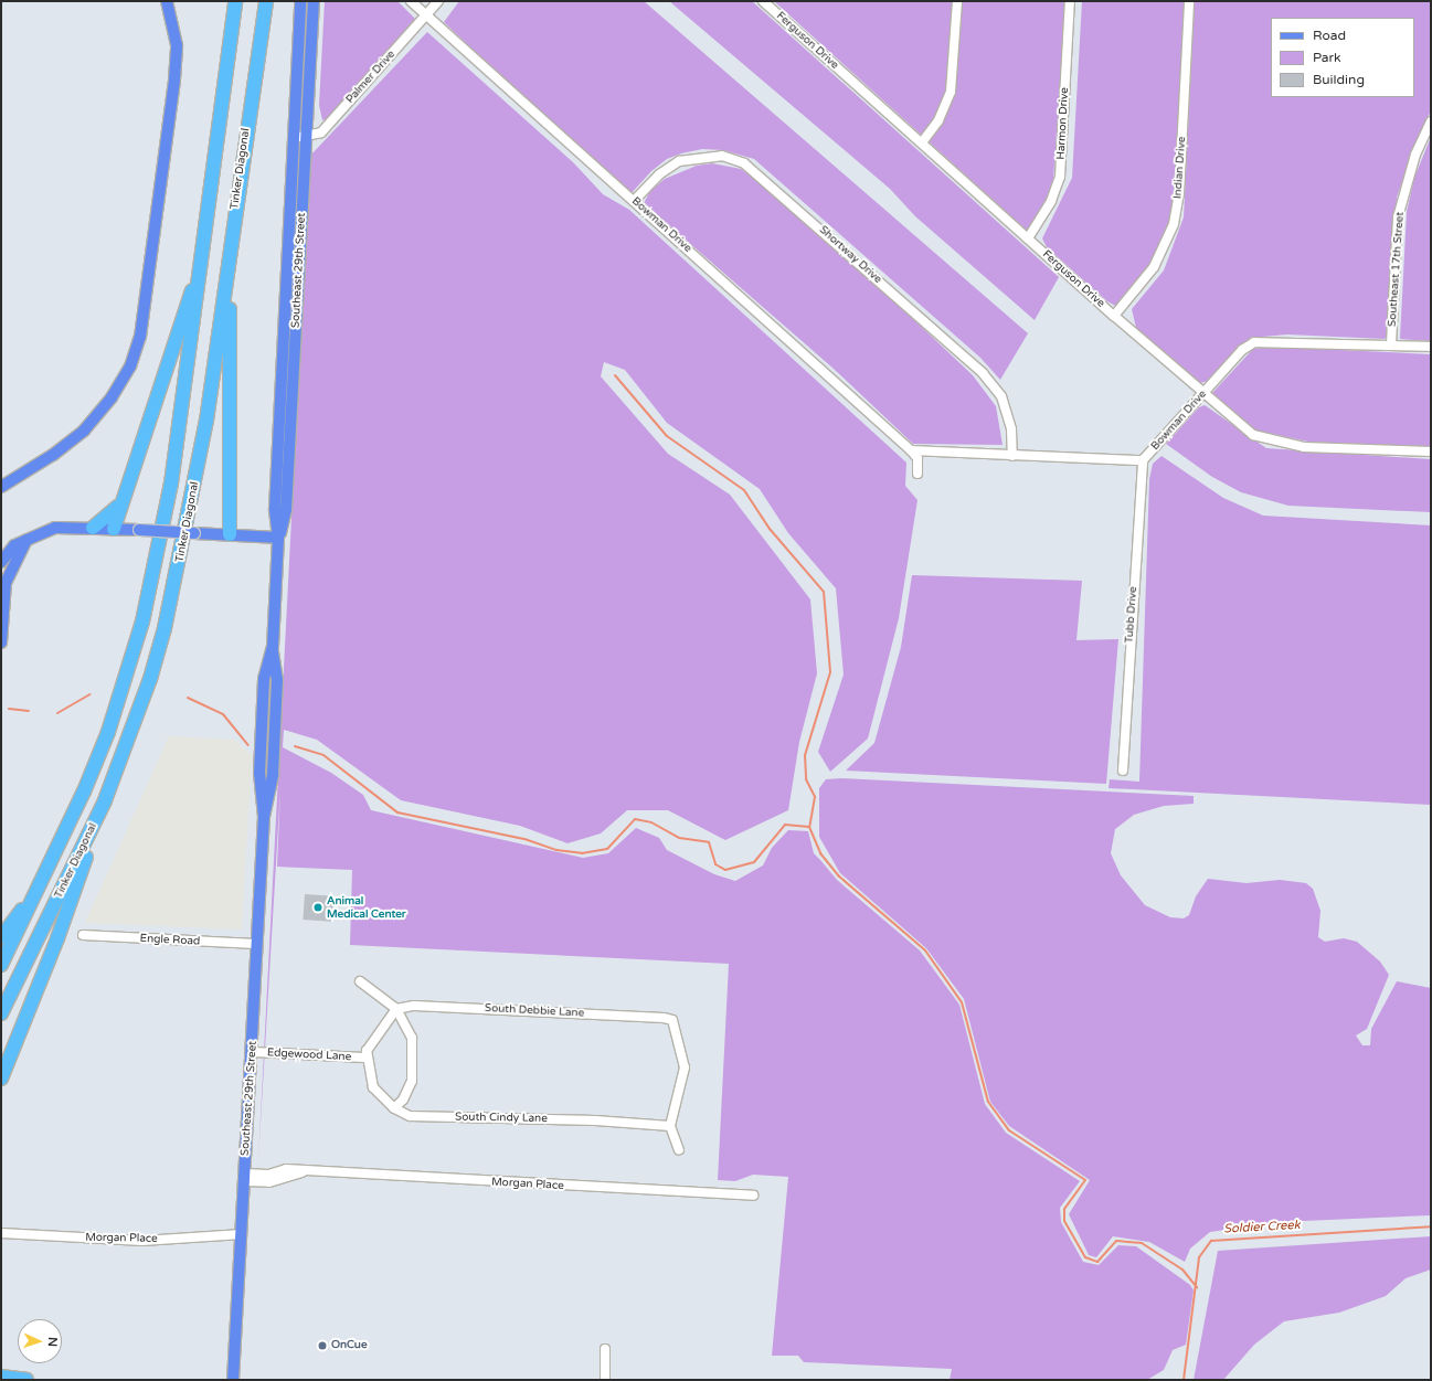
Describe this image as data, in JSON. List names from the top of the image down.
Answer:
{
  "streets": {
    "highway": ["Tinker Diagonal"],
    "main road": ["Southeast 29th Street"],
    "street": [
      "Ferguson Drive",
      "Palmer Drive",
      "Harmon Drive",
      "Indian Drive",
      "Bowman Drive",
      "Shortway Drive",
      "Southeast 17th Street",
      "Tubb Drive",
      "Engle Road",
      "South Debbie Lane",
      "Edgewood Lane",
      "South Cindy Lane",
      "Morgan Place"
    ]
  },
  "crossings": [
    ["Ferguson Drive", "Harmon Drive"],
    ["Ferguson Drive", "Indian Drive"],
    ["Ferguson Drive", "Bowman Drive"],
    ["Palmer Drive", "Bowman Drive"],
    ["Palmer Drive", "Southeast 29th Street"],
    ["Bowman Drive", "Shortway Drive"],
    ["Bowman Drive", "Southeast 17th Street"],
    ["Bowman Drive", "Tubb Drive"],
    ["Southeast 29th Street", "Engle Road"],
    ["Southeast 29th Street", "Edgewood Lane"],
    ["Southeast 29th Street", "Morgan Place"],
    ["South Debbie Lane", "South Cindy Lane"],
    ["Edgewood Lane", "South Cindy Lane"]
  ],
  "water": ["Soldier Creek"],
  "places": ["Animal Medical Center", "OnCue"],
  "legend": ["Road", "Park", "Building"],
  "north": "right"
}
